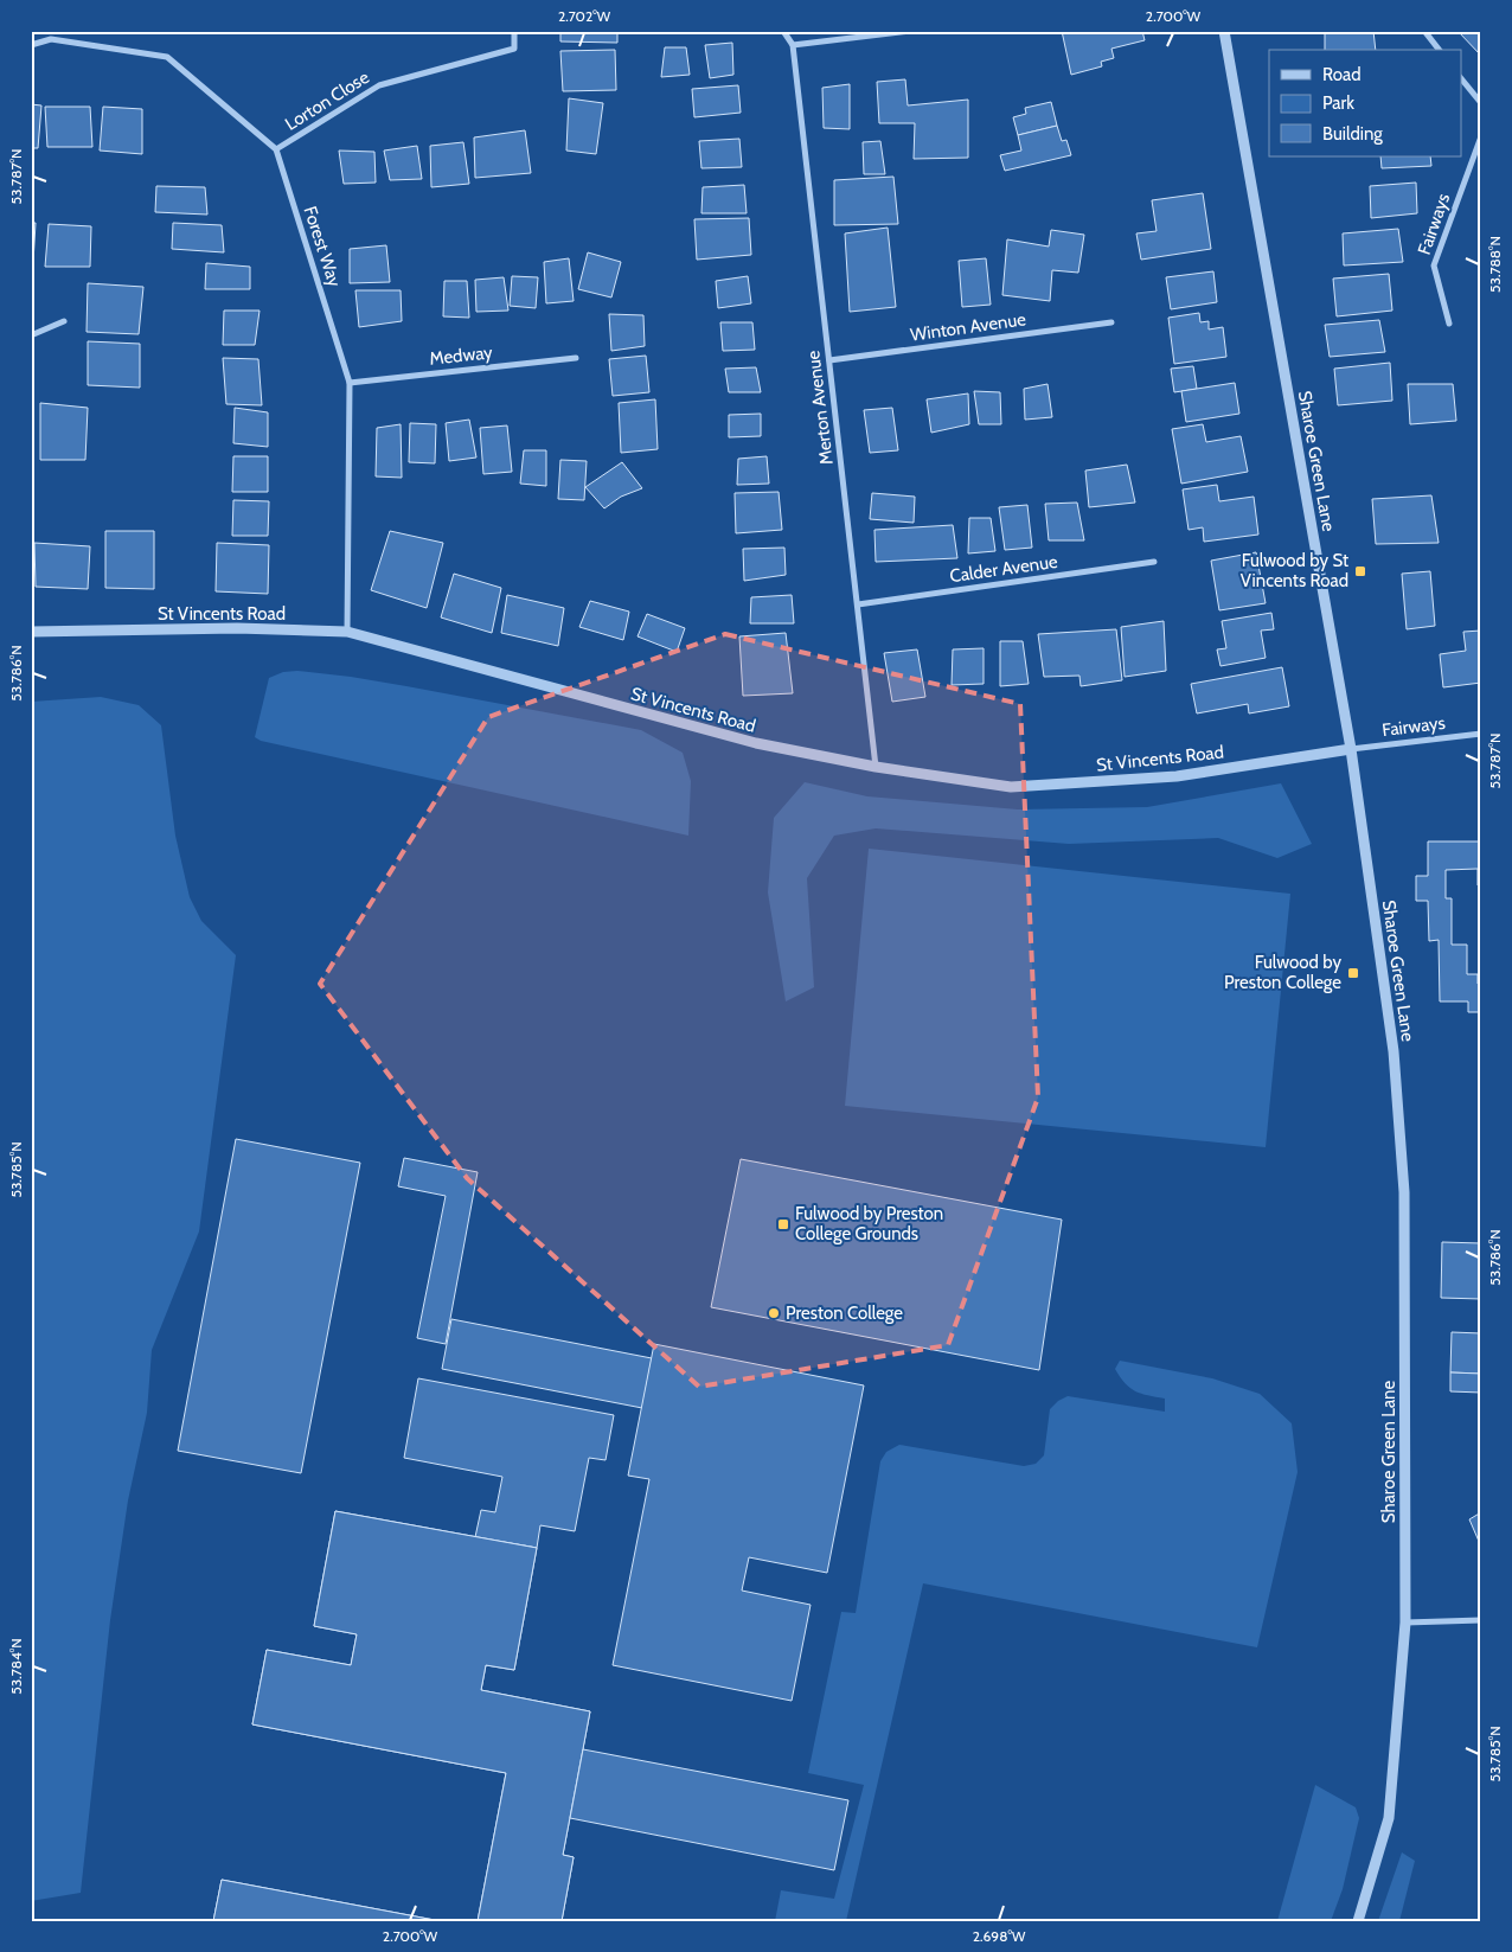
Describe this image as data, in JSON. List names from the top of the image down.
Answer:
{
  "streets": {
    "street": [
      "Lorton Close",
      "Fairways",
      "Forest Way",
      "Winton Avenue",
      "Medway",
      "Merton Avenue",
      "Sharoe Green Lane",
      "Calder Avenue",
      "St Vincents Road"
    ]
  },
  "crossings": [
    ["Lorton Close", "Forest Way"],
    ["Fairways", "Sharoe Green Lane"],
    ["Fairways", "St Vincents Road"],
    ["Forest Way", "Medway"],
    ["Forest Way", "St Vincents Road"],
    ["Winton Avenue", "Merton Avenue"],
    ["Merton Avenue", "Calder Avenue"],
    ["Merton Avenue", "St Vincents Road"],
    ["Sharoe Green Lane", "St Vincents Road"]
  ],
  "places": {
    "transit": ["Fulwood by St Vincents Road", "Fulwood by Preston College", "Fulwood by Preston College Grounds"],
    "other": ["Preston College"]
  },
  "legend": ["Road", "Park", "Building"],
  "coordinates": [
    "2.702°W",
    "2.700°W",
    "53.787°N",
    "53.788°N",
    "53.786°N",
    "53.785°N",
    "53.784°N",
    "2.698°W"
  ]
}
